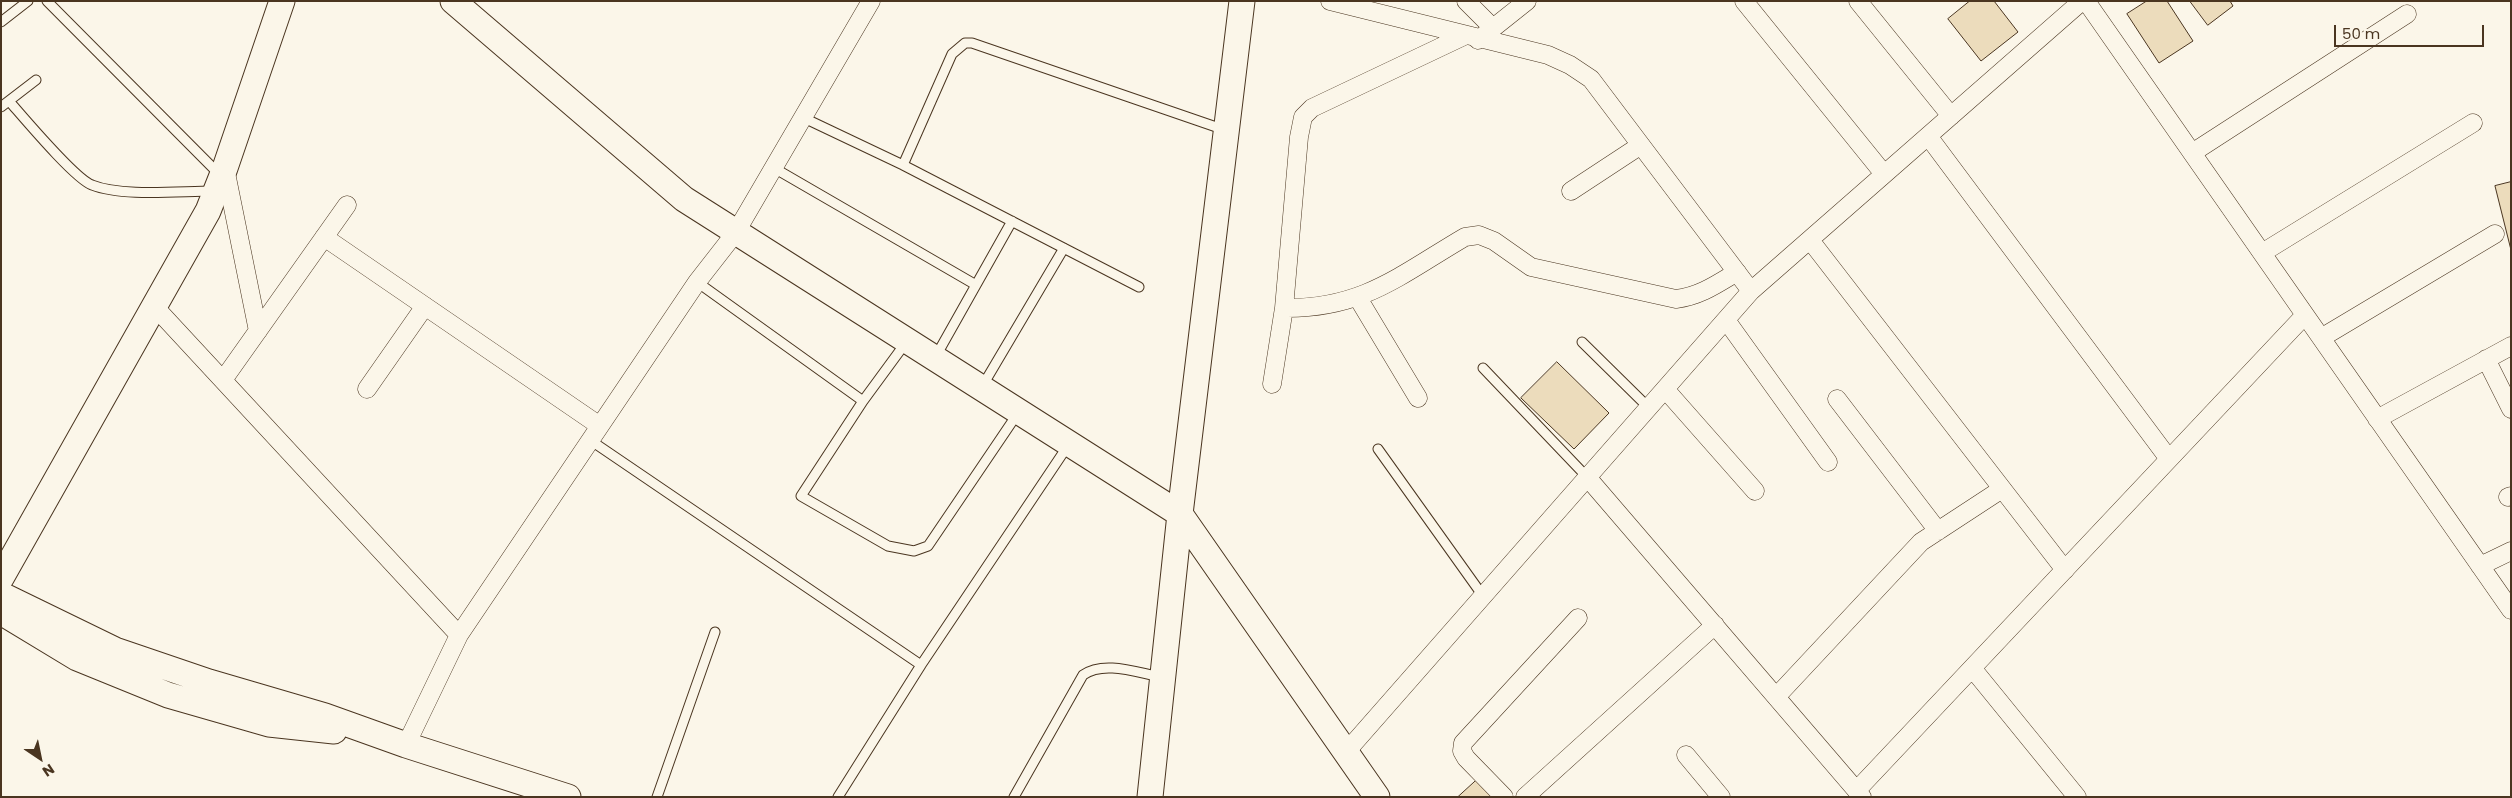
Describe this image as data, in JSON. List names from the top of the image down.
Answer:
{
  "scale_bar": "50 m",
  "north": "bottom right"
}
